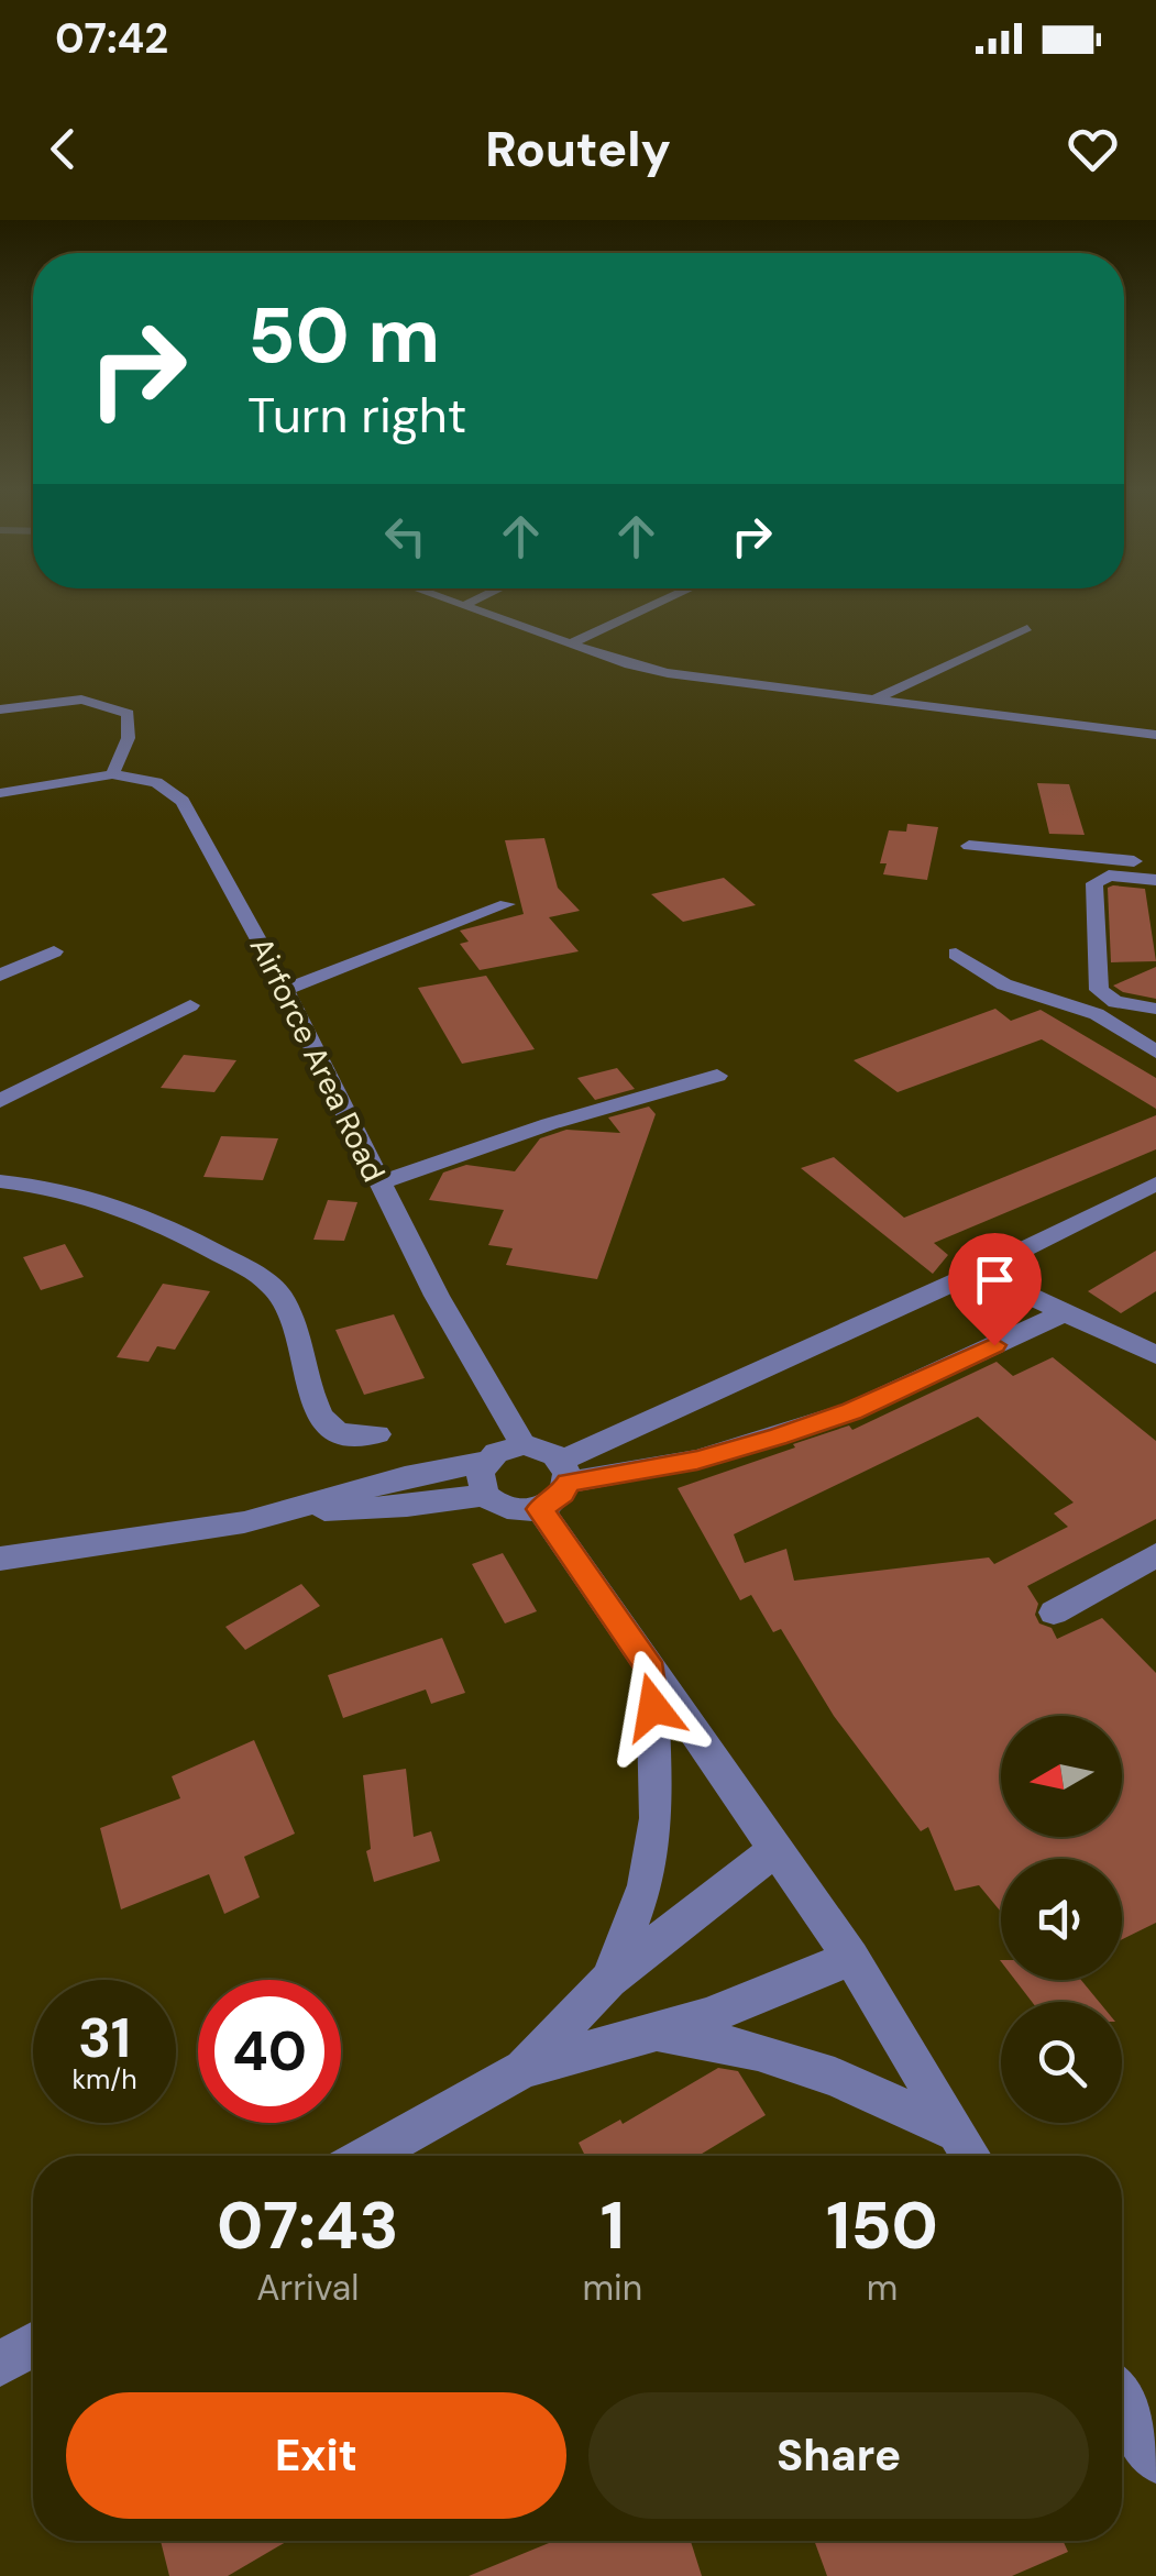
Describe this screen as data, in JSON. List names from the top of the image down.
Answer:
{
  "streets": {
    "street": ["Airforce Area Road"]
  },
  "north": "left",
  "page": {
    "status": "07:42",
    "header": "Routely",
    "turn": ["50 m", "Turn right"],
    "speed": "31 km/h",
    "limit": "40",
    "eta": [
      "07:43",
      "Arrival",
      "1",
      "min",
      "150",
      "m"
    ],
    "buttons": ["Exit", "Share"]
  }
}
